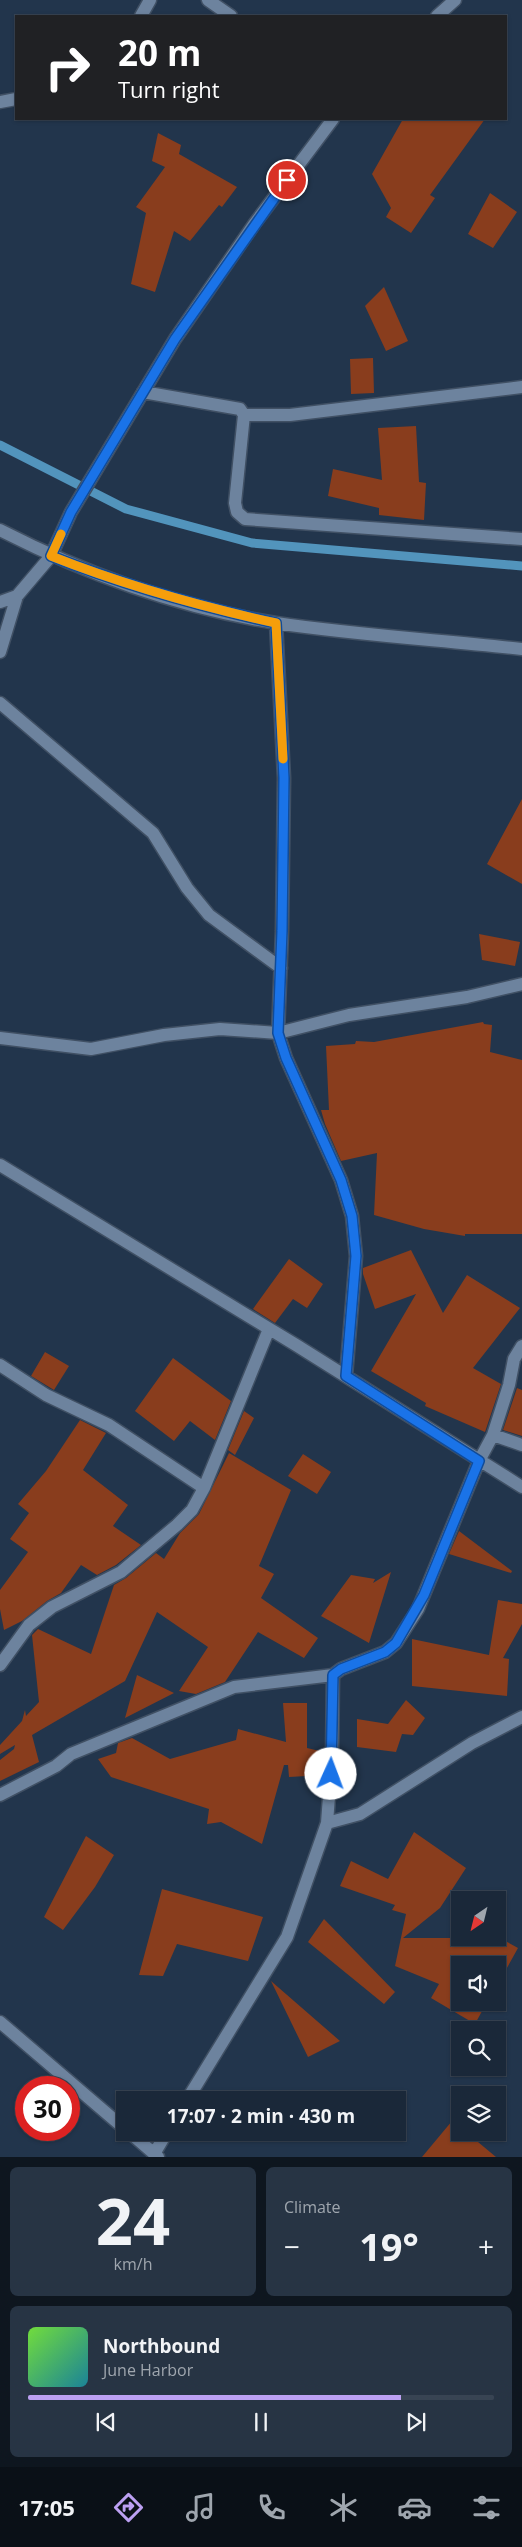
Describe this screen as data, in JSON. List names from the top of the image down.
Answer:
{
  "north": "bottom left",
  "page": {
    "turn": ["20 m", "Turn right"],
    "limit": "30",
    "trip": "17:07 · 2 min · 430 m",
    "tile": [
      ["24", "km/h"],
      "Climate"
    ],
    "heat": ["−", "19°", "+"],
    "song": ["Northbound", "June Harbor"],
    "tabs": "17:05"
  }
}
